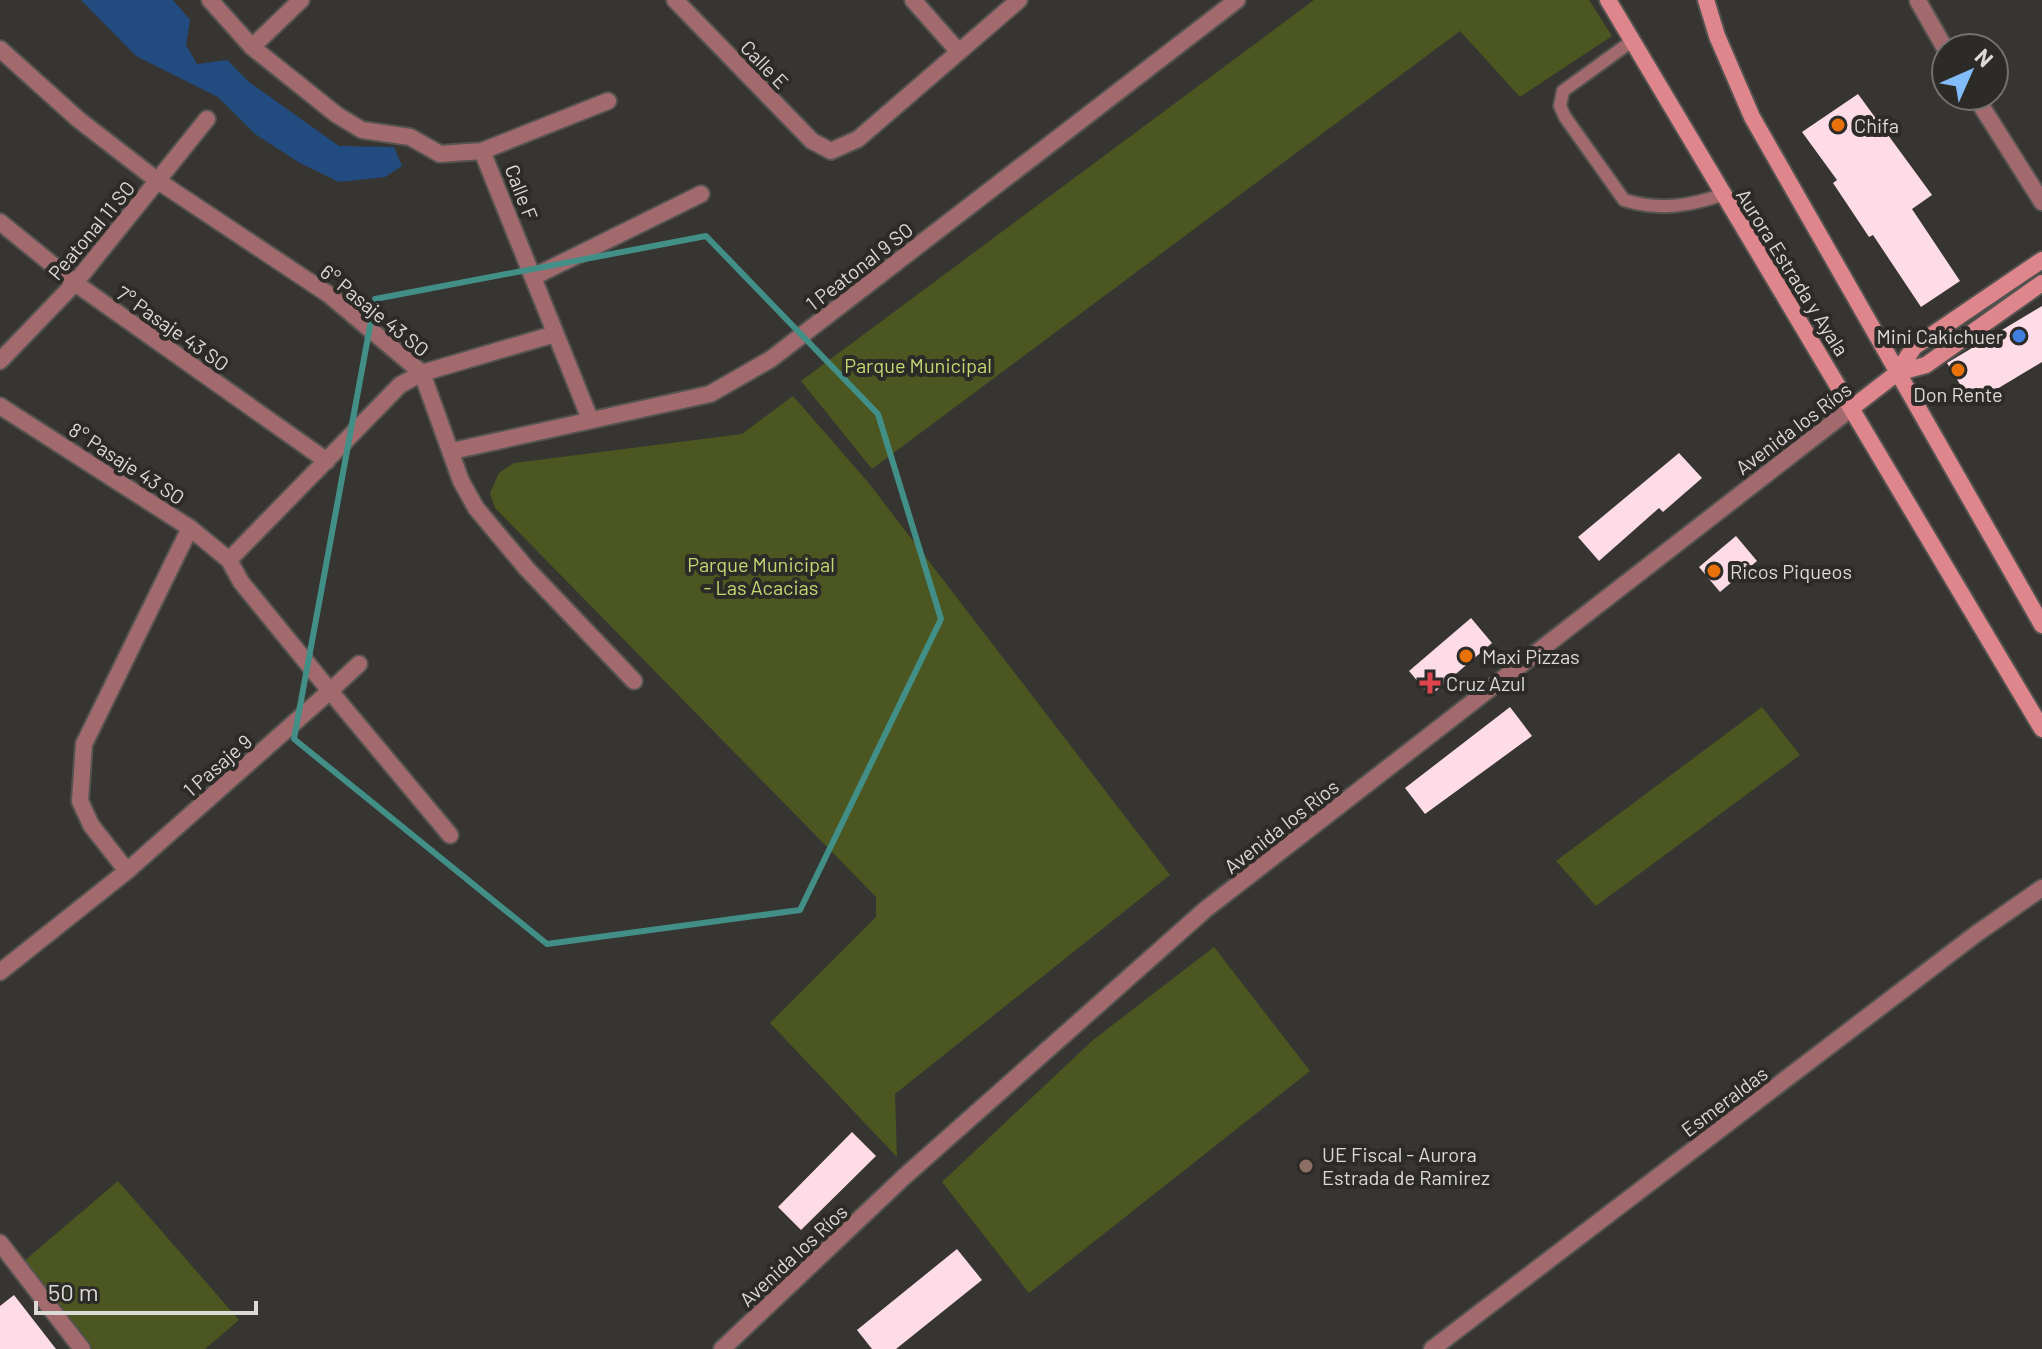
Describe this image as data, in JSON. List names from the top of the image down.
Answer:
{
  "streets": {
    "main road": ["Aurora Estrada y Ayala", "Avenida los Ríos"],
    "street": [
      "Calle E",
      "Calle F",
      "Peatonal 11 SO",
      "1 Peatonal 9 SO",
      "6° Pasaje 43 SO",
      "7° Pasaje 43 SO",
      "8° Pasaje 43 SO",
      "1 Pasaje 9",
      "Esmeraldas"
    ]
  },
  "crossings": [
    ["Calle F", "1 Peatonal 9 SO"],
    ["Peatonal 11 SO", "6° Pasaje 43 SO"],
    ["Peatonal 11 SO", "7° Pasaje 43 SO"],
    ["1 Peatonal 9 SO", "6° Pasaje 43 SO"],
    ["Aurora Estrada y Ayala", "Avenida los Ríos"]
  ],
  "parks": ["Parque Municipal", "Parque Municipal - Las Acacias"],
  "places": {
    "other": [
      "Chifa",
      "Mini Cakichuer",
      "Don Rente",
      "Ricos Piqueos",
      "Maxi Pizzas",
      "UE Fiscal - Aurora Estrada de Ramirez"
    ],
    "health": ["Cruz Azul"]
  },
  "scale_bar": "50 m",
  "north": "top right"
}
